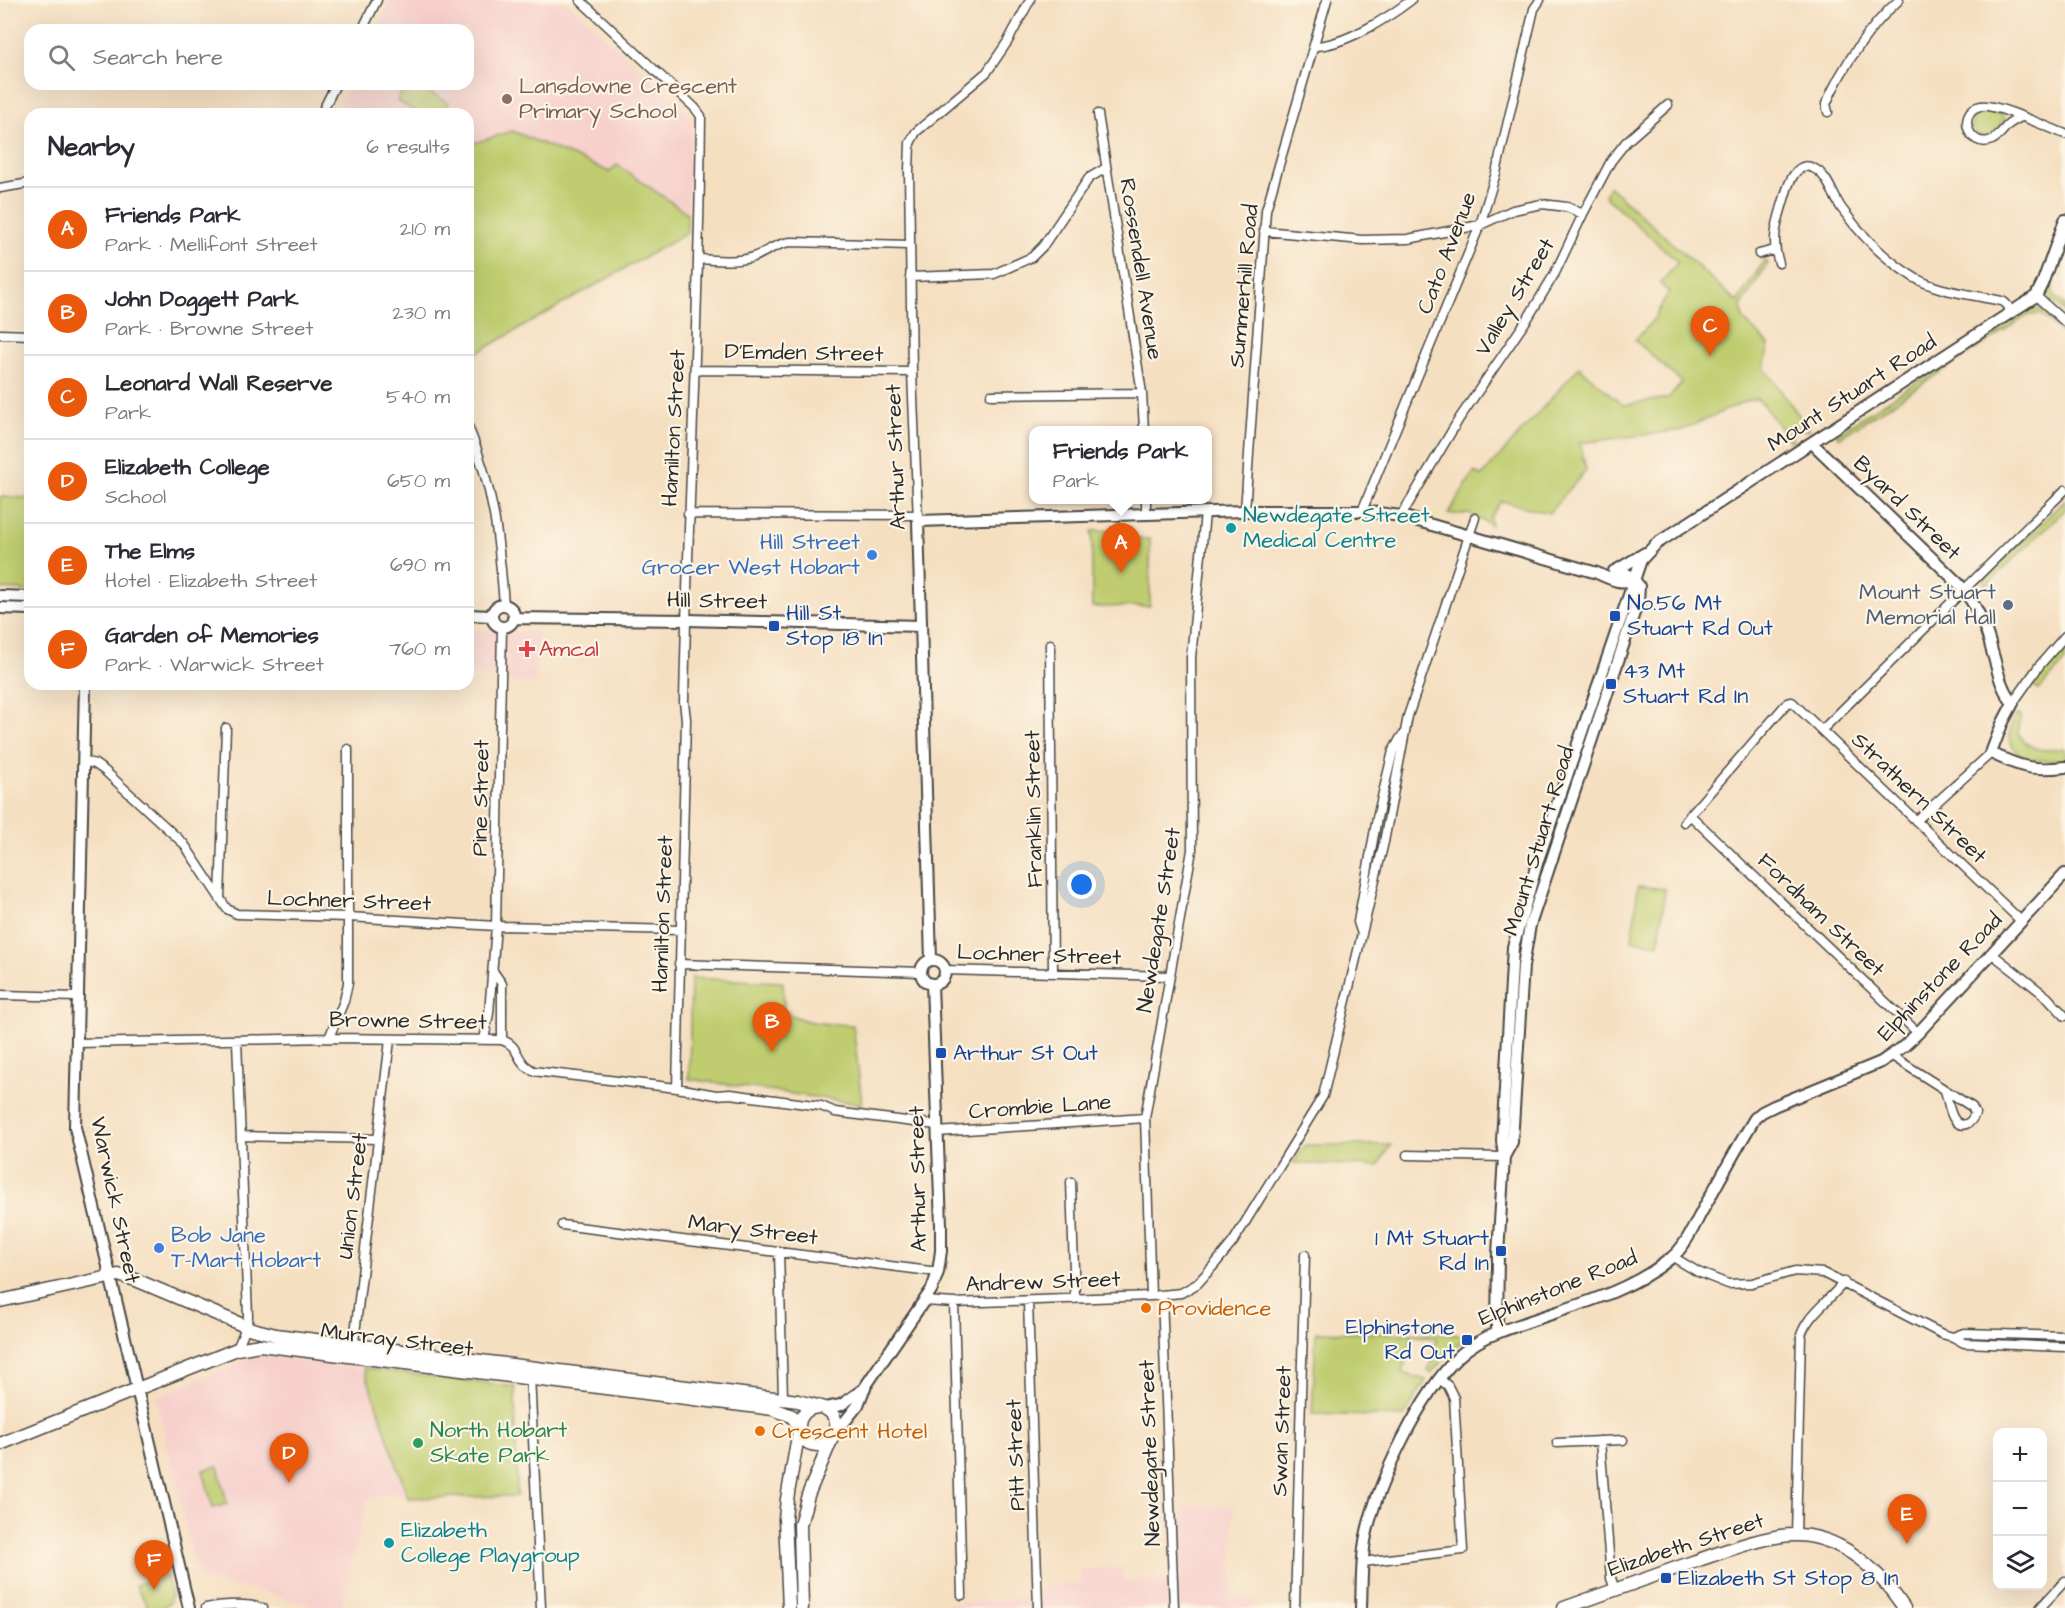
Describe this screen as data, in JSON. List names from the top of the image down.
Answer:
{
  "streets": {
    "main road": ["Murray Street", "Elizabeth Street"],
    "street": [
      "Cato Avenue",
      "Rossendell Avenue",
      "Summerhill Road",
      "Valley Street",
      "D'Emden Street",
      "Mount Stuart Road",
      "Hamilton Street",
      "Arthur Street",
      "Byard Street",
      "Hill Street",
      "Pine Street",
      "Strathern Street",
      "Franklin Street",
      "Lochner Street",
      "Fordham Street",
      "Newdegate Street",
      "Elphinstone Road",
      "Browne Street",
      "Crombie Lane",
      "Union Street",
      "Warwick Street",
      "Mary Street",
      "Andrew Street",
      "Swan Street",
      "Pitt Street"
    ]
  },
  "crossings": [
    ["D'Emden Street", "Hamilton Street"],
    ["D'Emden Street", "Arthur Street"],
    ["Mount Stuart Road", "Byard Street"],
    ["Mount Stuart Road", "Elphinstone Road"],
    ["Hamilton Street", "Hill Street"],
    ["Hamilton Street", "Lochner Street"],
    ["Hamilton Street", "Browne Street"],
    ["Arthur Street", "Hill Street"],
    ["Arthur Street", "Lochner Street"],
    ["Arthur Street", "Browne Street"],
    ["Arthur Street", "Crombie Lane"],
    ["Arthur Street", "Mary Street"],
    ["Arthur Street", "Andrew Street"],
    ["Arthur Street", "Murray Street"],
    ["Hill Street", "Pine Street"],
    ["Pine Street", "Lochner Street"],
    ["Pine Street", "Browne Street"],
    ["Strathern Street", "Fordham Street"],
    ["Strathern Street", "Elphinstone Road"],
    ["Franklin Street", "Lochner Street"],
    ["Lochner Street", "Newdegate Street"],
    ["Lochner Street", "Warwick Street"],
    ["Fordham Street", "Elphinstone Road"],
    ["Newdegate Street", "Crombie Lane"],
    ["Newdegate Street", "Andrew Street"],
    ["Browne Street", "Crombie Lane"],
    ["Browne Street", "Union Street"],
    ["Browne Street", "Warwick Street"],
    ["Union Street", "Murray Street"],
    ["Warwick Street", "Murray Street"],
    ["Andrew Street", "Pitt Street"]
  ],
  "places": {
    "other": [
      "Lansdowne Crescent Primary School",
      "Newdegate Street Medical Centre",
      "Hill Street Grocer West Hobart",
      "Mount Stuart Memorial Hall",
      "Bob Jane T-Mart Hobart",
      "Providence",
      "Crescent Hotel",
      "North Hobart Skate Park",
      "Elizabeth College Playgroup"
    ],
    "transit": [
      "No.56 Mt Stuart Rd Out",
      "Hill St Stop 18 In",
      "43 Mt Stuart Rd In",
      "Arthur St Out",
      "1 Mt Stuart Rd In",
      "Elphinstone Rd Out",
      "Elizabeth St Stop 8 In"
    ],
    "health": ["Amcal"]
  },
  "page": {
    "search": "Search here",
    "heading": ["Nearby", "6 results"],
    "list": [
      {
        "mark": "A",
        "name": "Friends Park",
        "note": "Park · Mellifont Street",
        "value": "210 m"
      },
      {
        "mark": "B",
        "name": "John Doggett Park",
        "note": "Park · Browne Street",
        "value": "230 m"
      },
      {
        "mark": "C",
        "name": "Leonard Wall Reserve",
        "note": "Park",
        "value": "540 m"
      },
      {
        "mark": "D",
        "name": "Elizabeth College",
        "note": "School",
        "value": "650 m"
      },
      {
        "mark": "E",
        "name": "The Elms",
        "note": "Hotel · Elizabeth Street",
        "value": "690 m"
      },
      {
        "mark": "F",
        "name": "Garden of Memories",
        "note": "Park · Warwick Street",
        "value": "760 m"
      }
    ],
    "pins": [
      "C",
      "A",
      "B",
      "D",
      "E",
      "F"
    ],
    "popup": ["Friends Park", "Park"],
    "map_buttons": ["+", "−"]
  }
}
